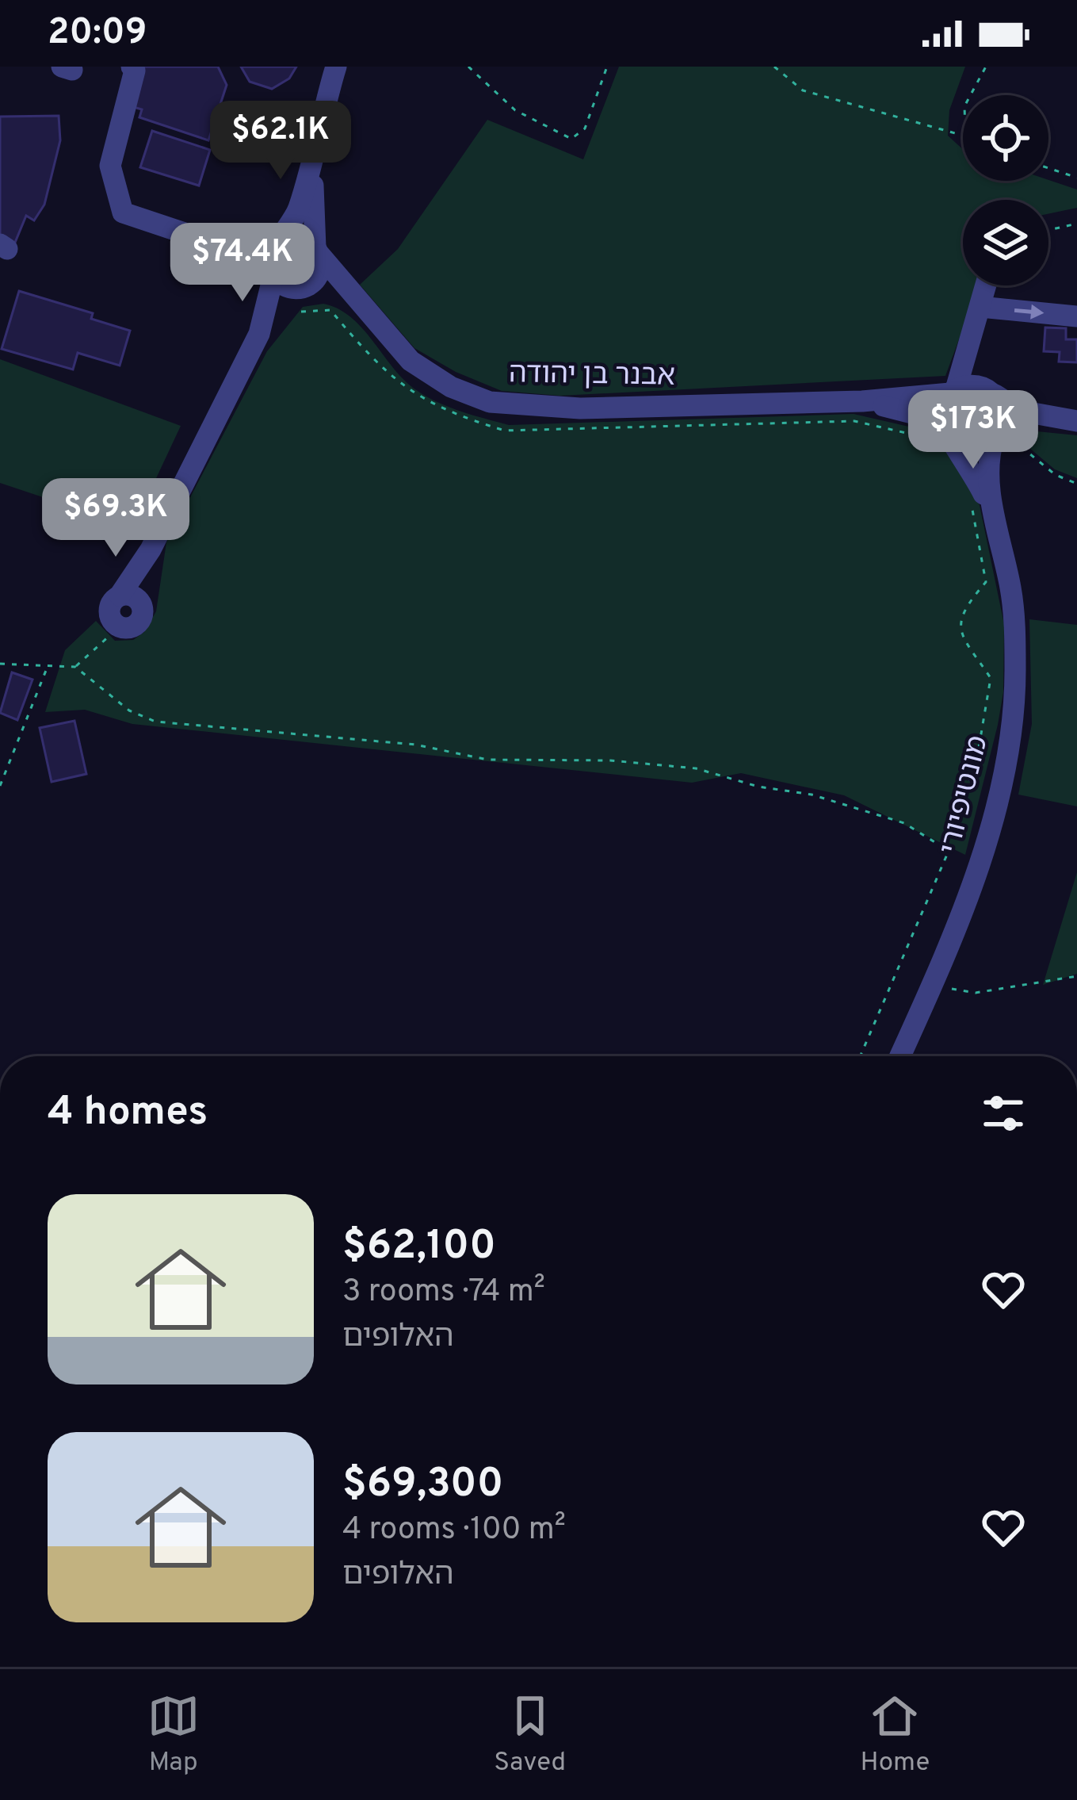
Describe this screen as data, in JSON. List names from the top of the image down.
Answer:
{
  "streets": {
    "street": ["אבנר בן יהודה", "מונטיפיורי"]
  },
  "crossings": [
    ["אבנר בן יהודה", "מונטיפיורי"]
  ],
  "page": {
    "status": "20:09",
    "price": [
      "$62.1K",
      "$74.4K",
      "$173K",
      "$69.3K"
    ],
    "heading": "4 homes",
    "list": [
      {
        "name": "$62,100",
        "note": "3 rooms · 74 m² · האלופים"
      },
      {
        "name": "$69,300",
        "note": "4 rooms · 100 m² · האלופים"
      }
    ],
    "tabs": ["Map", "Saved", "Home"]
  }
}
